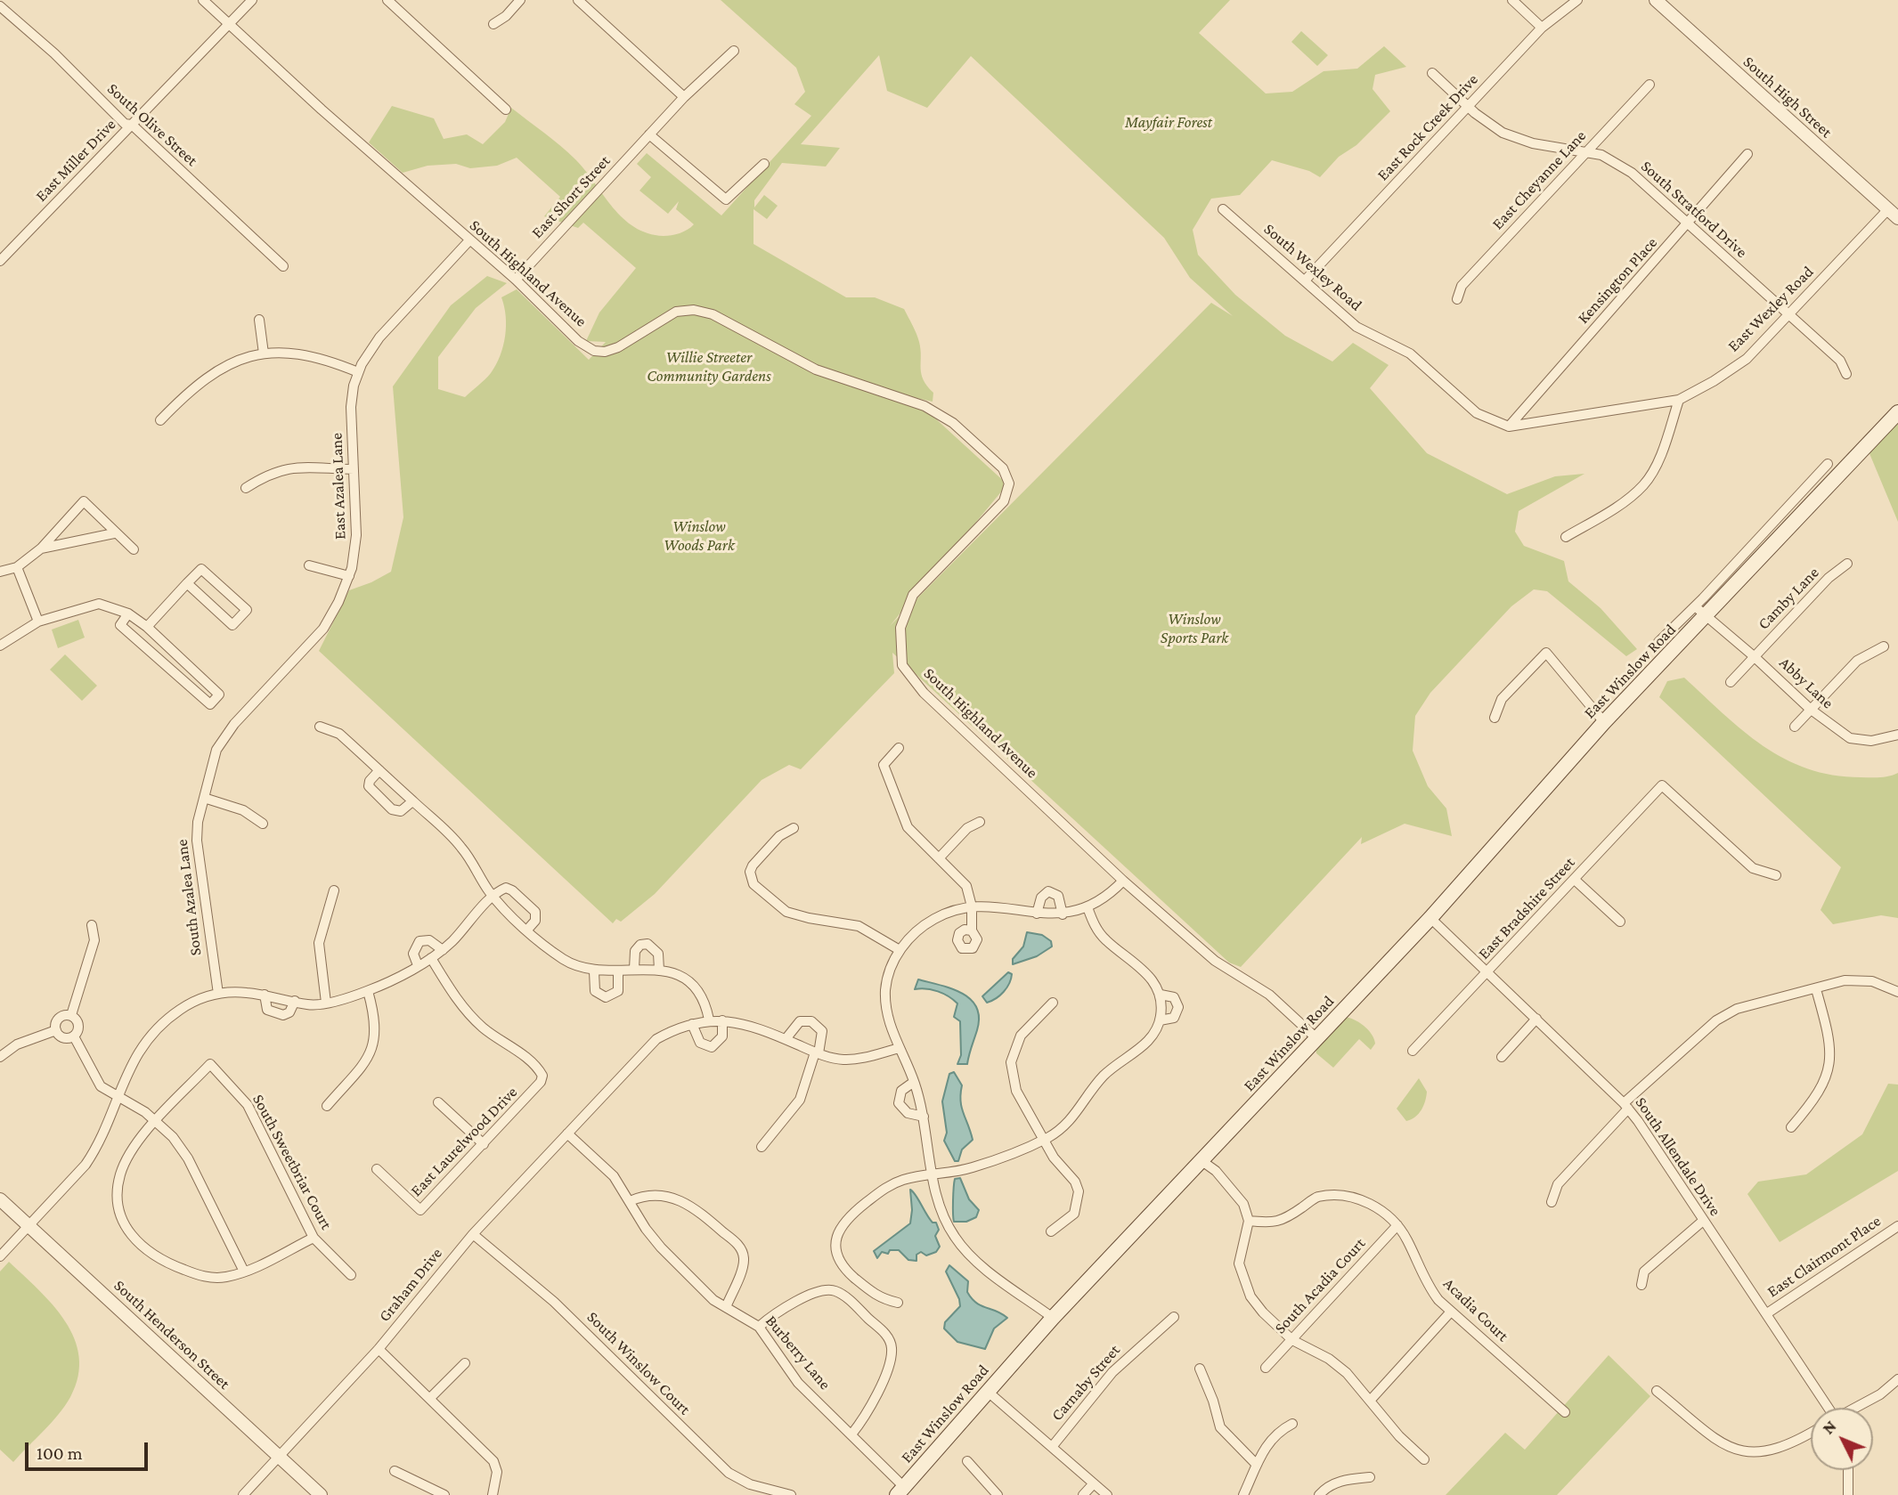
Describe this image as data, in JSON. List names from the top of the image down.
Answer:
{
  "streets": {
    "main road": ["East Winslow Road"],
    "street": [
      "South High Street",
      "South Olive Street",
      "East Rock Creek Drive",
      "East Miller Drive",
      "East Cheyanne Lane",
      "East Short Street",
      "South Stratford Drive",
      "South Wexley Road",
      "South Highland Avenue",
      "Kensington Place",
      "East Wexley Road",
      "East Azalea Lane",
      "Camby Lane",
      "Abby Lane",
      "South Azalea Lane",
      "East Bradshire Street",
      "East Laurelwood Drive",
      "South Allendale Drive",
      "South Sweetbriar Court",
      "East Clairmont Place",
      "Graham Drive",
      "South Acadia Court",
      "Acadia Court",
      "South Henderson Street",
      "Burberry Lane",
      "South Winslow Court",
      "Carnaby Street"
    ]
  },
  "crossings": [
    ["South High Street", "East Wexley Road"],
    ["South Olive Street", "East Miller Drive"],
    ["East Rock Creek Drive", "South Stratford Drive"],
    ["East Rock Creek Drive", "South Wexley Road"],
    ["East Miller Drive", "South Highland Avenue"],
    ["East Cheyanne Lane", "South Stratford Drive"],
    ["East Short Street", "South Highland Avenue"],
    ["South Stratford Drive", "Kensington Place"],
    ["South Stratford Drive", "East Wexley Road"],
    ["South Wexley Road", "Kensington Place"],
    ["South Wexley Road", "East Wexley Road"],
    ["South Highland Avenue", "East Azalea Lane"],
    ["South Highland Avenue", "East Winslow Road"],
    ["Kensington Place", "East Wexley Road"],
    ["East Azalea Lane", "South Azalea Lane"],
    ["Camby Lane", "Abby Lane"],
    ["East Winslow Road", "Abby Lane"],
    ["East Winslow Road", "South Allendale Drive"],
    ["East Winslow Road", "Burberry Lane"],
    ["East Bradshire Street", "South Allendale Drive"],
    ["South Allendale Drive", "East Clairmont Place"],
    ["Graham Drive", "South Henderson Street"],
    ["Graham Drive", "Burberry Lane"],
    ["Graham Drive", "South Winslow Court"],
    ["South Acadia Court", "Acadia Court"]
  ],
  "parks": [
    "Mayfair Forest",
    "Willie Streeter Community Gardens",
    "Winslow Woods Park",
    "Winslow Sports Park"
  ],
  "scale_bar": "100 m",
  "north": "top left"
}
